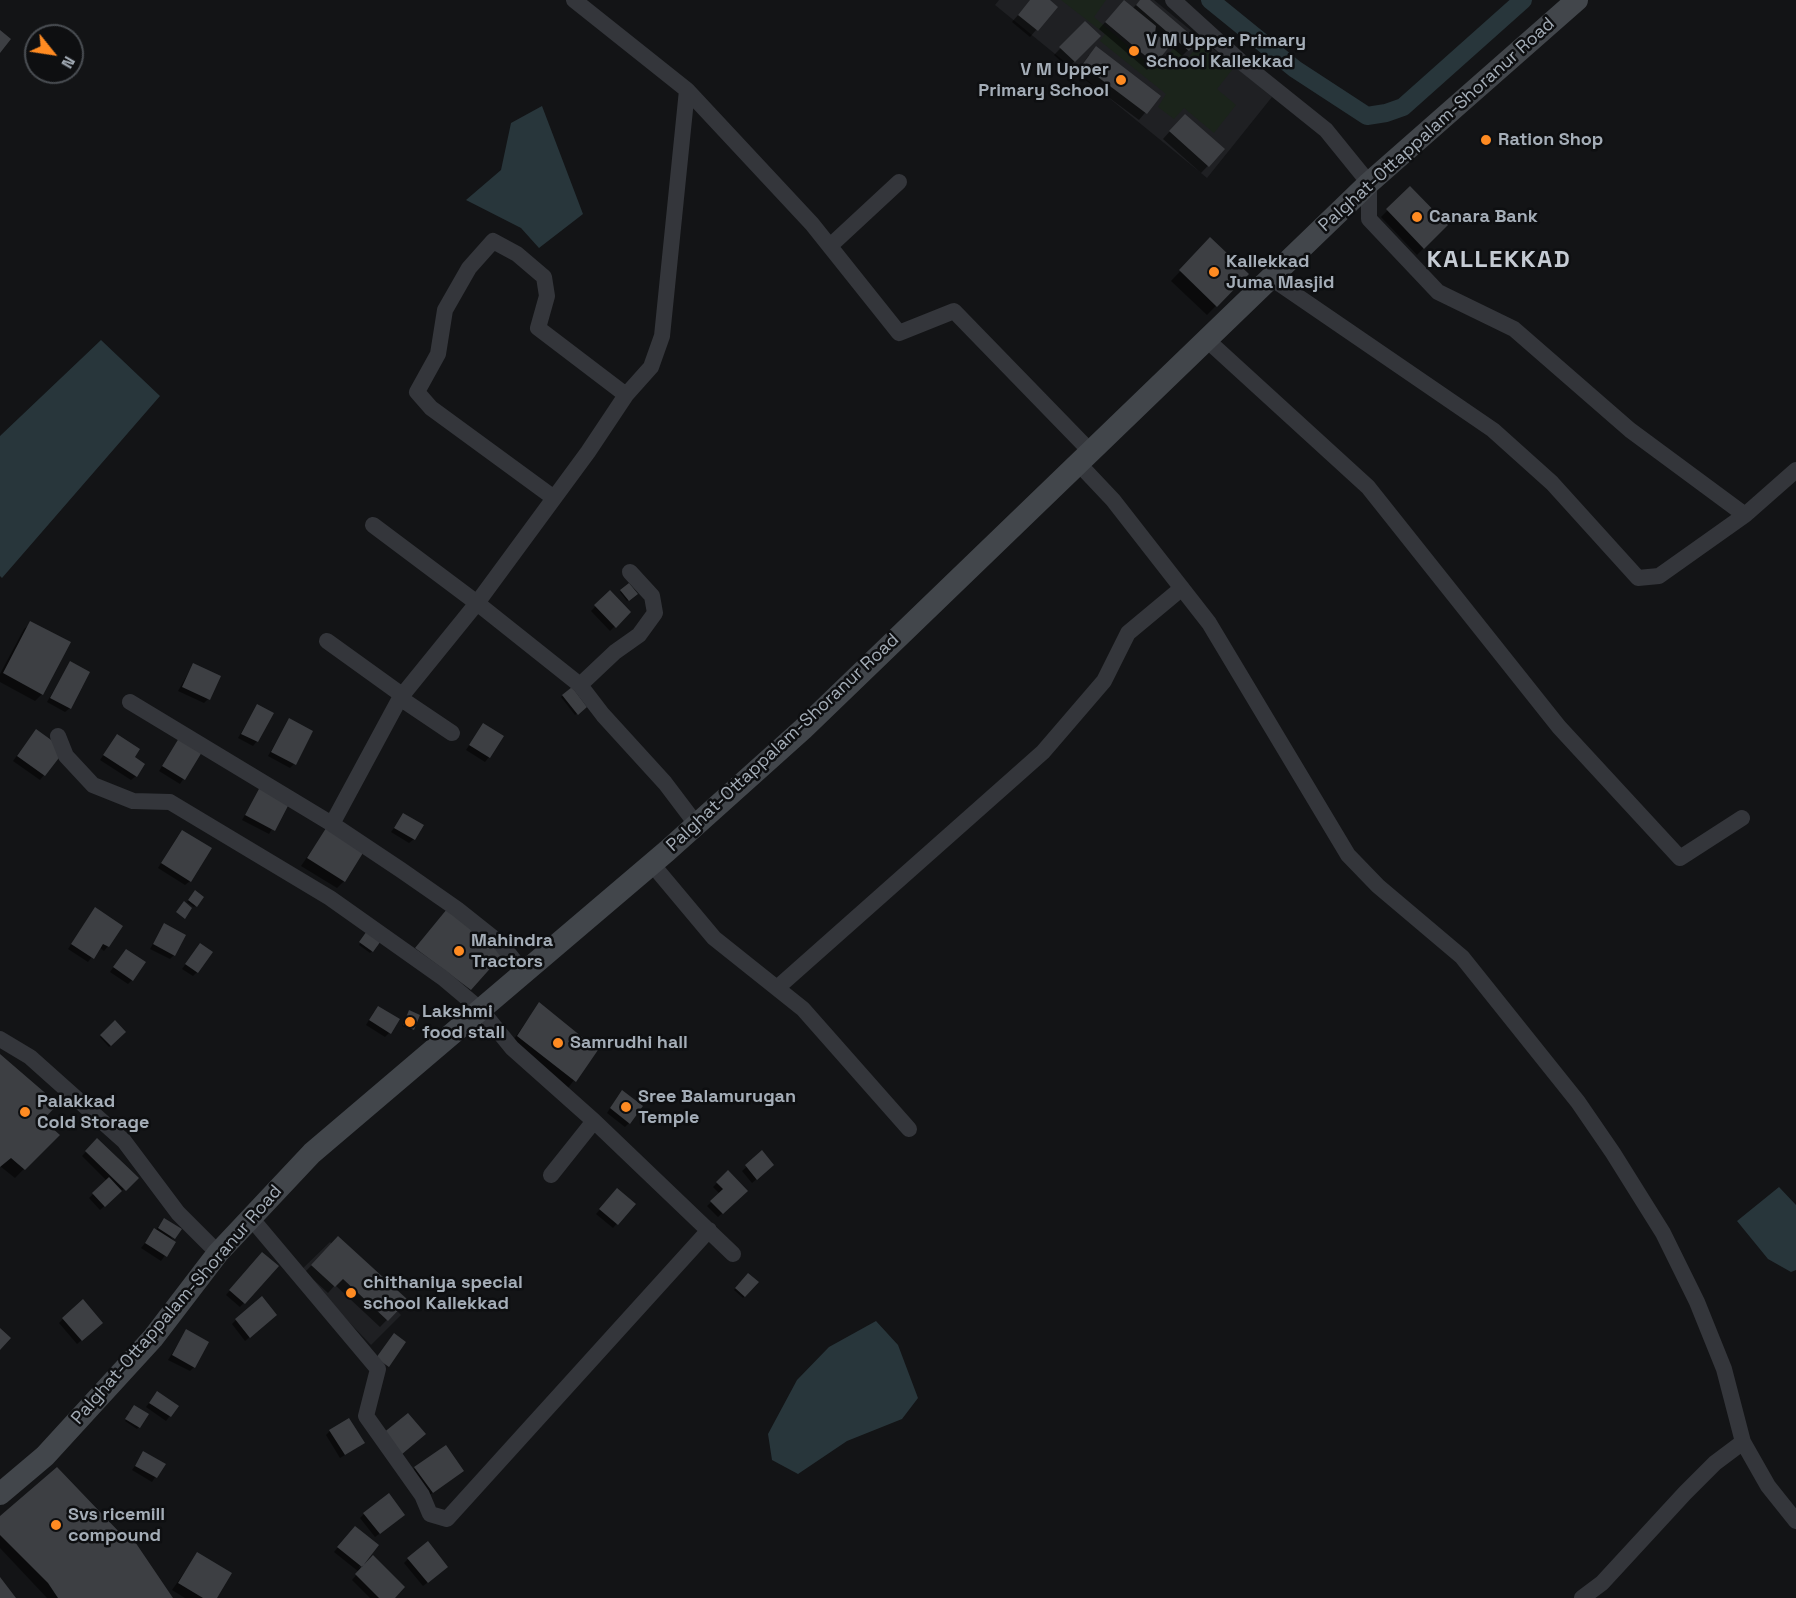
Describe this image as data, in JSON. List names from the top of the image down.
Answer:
{
  "streets": {
    "main road": ["Palghat-Ottappalam-Shoranur Road"]
  },
  "districts": ["KALLEKKAD"],
  "places": [
    "V M Upper Primary School Kallekkad",
    "V M Upper Primary School",
    "Ration Shop",
    "Canara Bank",
    "Kallekkad Juma Masjid",
    "Mahindra Tractors",
    "Lakshmi food stall",
    "Samrudhi hall",
    "Sree Balamurugan Temple",
    "Palakkad Cold Storage",
    "chithaniya special school Kallekkad",
    "Svs ricemill compound"
  ],
  "north": "bottom right"
}
